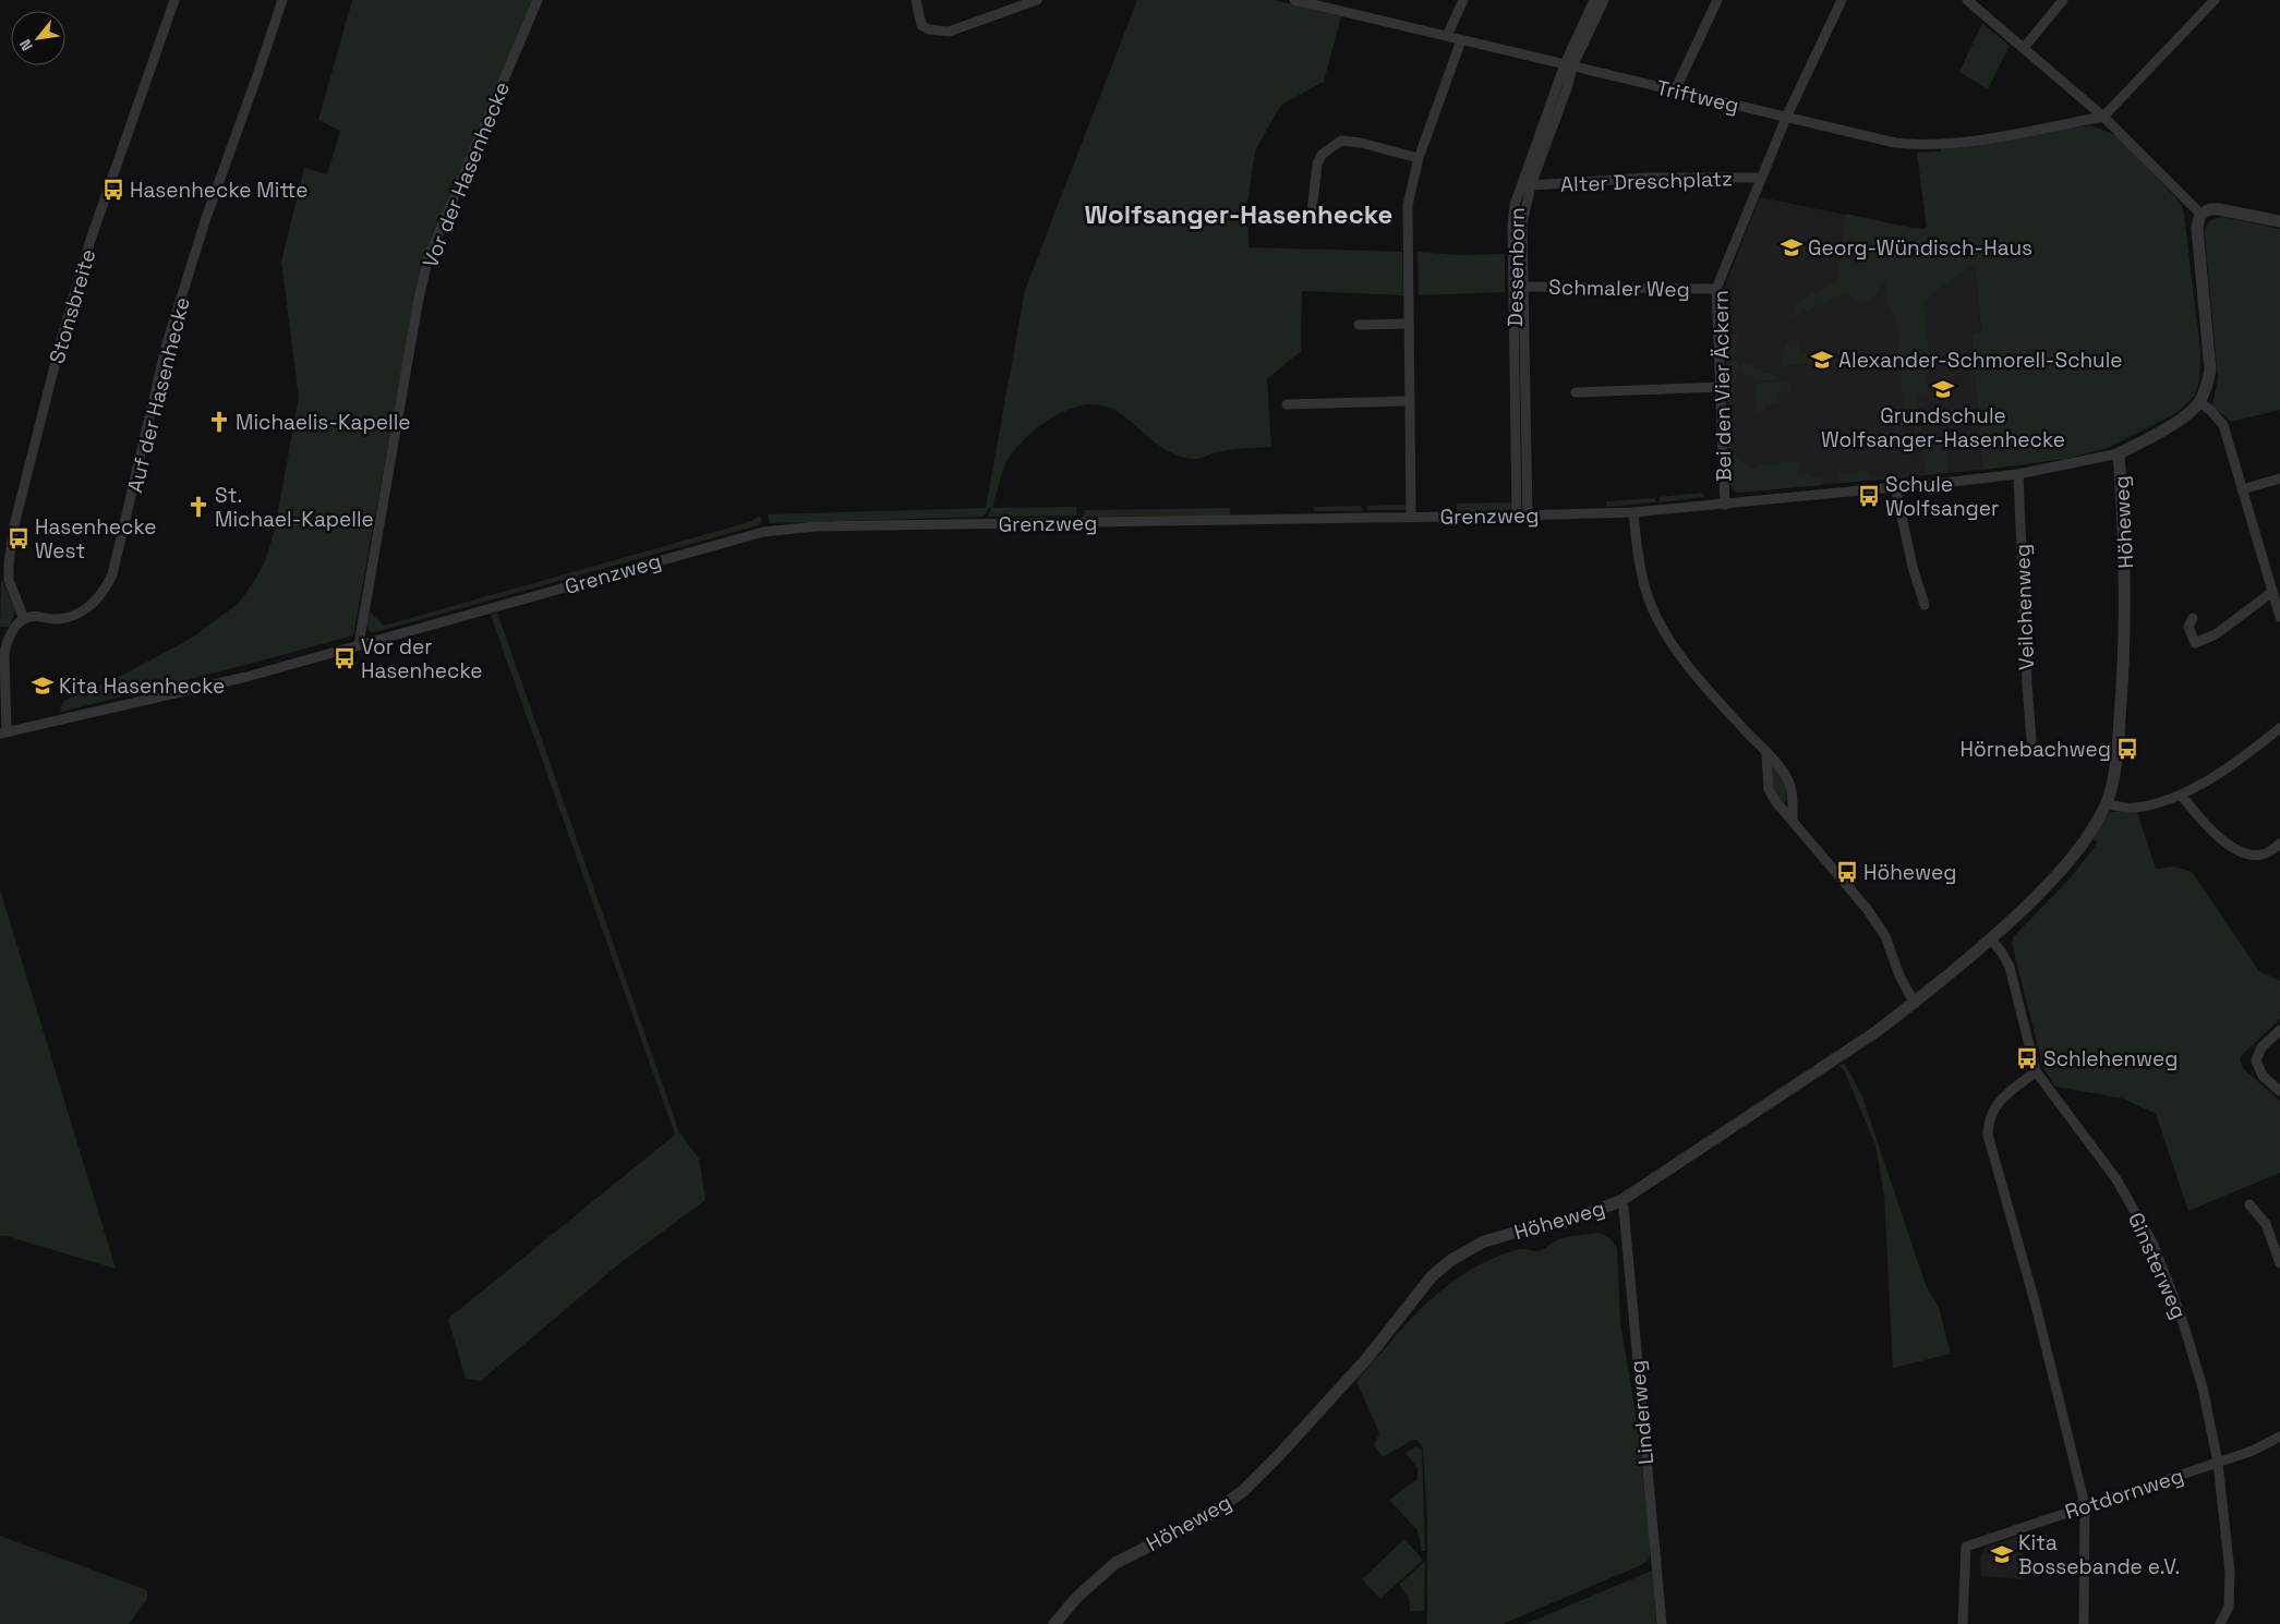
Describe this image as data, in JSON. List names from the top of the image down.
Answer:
{
  "streets": {
    "street": [
      "Triftweg",
      "Vor der Hasenhecke",
      "Alter Dreschplatz",
      "Dessenborn",
      "Schmaler Weg",
      "Stonsbreite",
      "Bei den Vier Äckern",
      "Auf der Hasenhecke",
      "Grenzweg",
      "Höheweg",
      "Veilchenweg",
      "Ginsterweg",
      "Linderweg",
      "Rotdornweg"
    ]
  },
  "crossings": [
    ["Triftweg", "Dessenborn"],
    ["Triftweg", "Bei den Vier Äckern"],
    ["Vor der Hasenhecke", "Grenzweg"],
    ["Alter Dreschplatz", "Dessenborn"],
    ["Alter Dreschplatz", "Bei den Vier Äckern"],
    ["Dessenborn", "Schmaler Weg"],
    ["Dessenborn", "Grenzweg"],
    ["Schmaler Weg", "Bei den Vier Äckern"],
    ["Stonsbreite", "Auf der Hasenhecke"],
    ["Bei den Vier Äckern", "Grenzweg"],
    ["Grenzweg", "Höheweg"],
    ["Grenzweg", "Veilchenweg"],
    ["Höheweg", "Ginsterweg"],
    ["Höheweg", "Linderweg"],
    ["Ginsterweg", "Rotdornweg"]
  ],
  "districts": ["Wolfsanger-Hasenhecke"],
  "places": {
    "bus stop": [
      "Hasenhecke Mitte",
      "Schule Wolfsanger",
      "Hasenhecke West",
      "Vor der Hasenhecke",
      "Hörnebachweg",
      "Höheweg",
      "Schlehenweg"
    ],
    "school or university": [
      "Georg-Wündisch-Haus",
      "Alexander-Schmorell-Schule",
      "Grundschule Wolfsanger-Hasenhecke",
      "Kita Hasenhecke",
      "Kita Bossebande e.V."
    ],
    "church": ["Michaelis-Kapelle", "St. Michael-Kapelle"]
  },
  "north": "bottom left"
}
